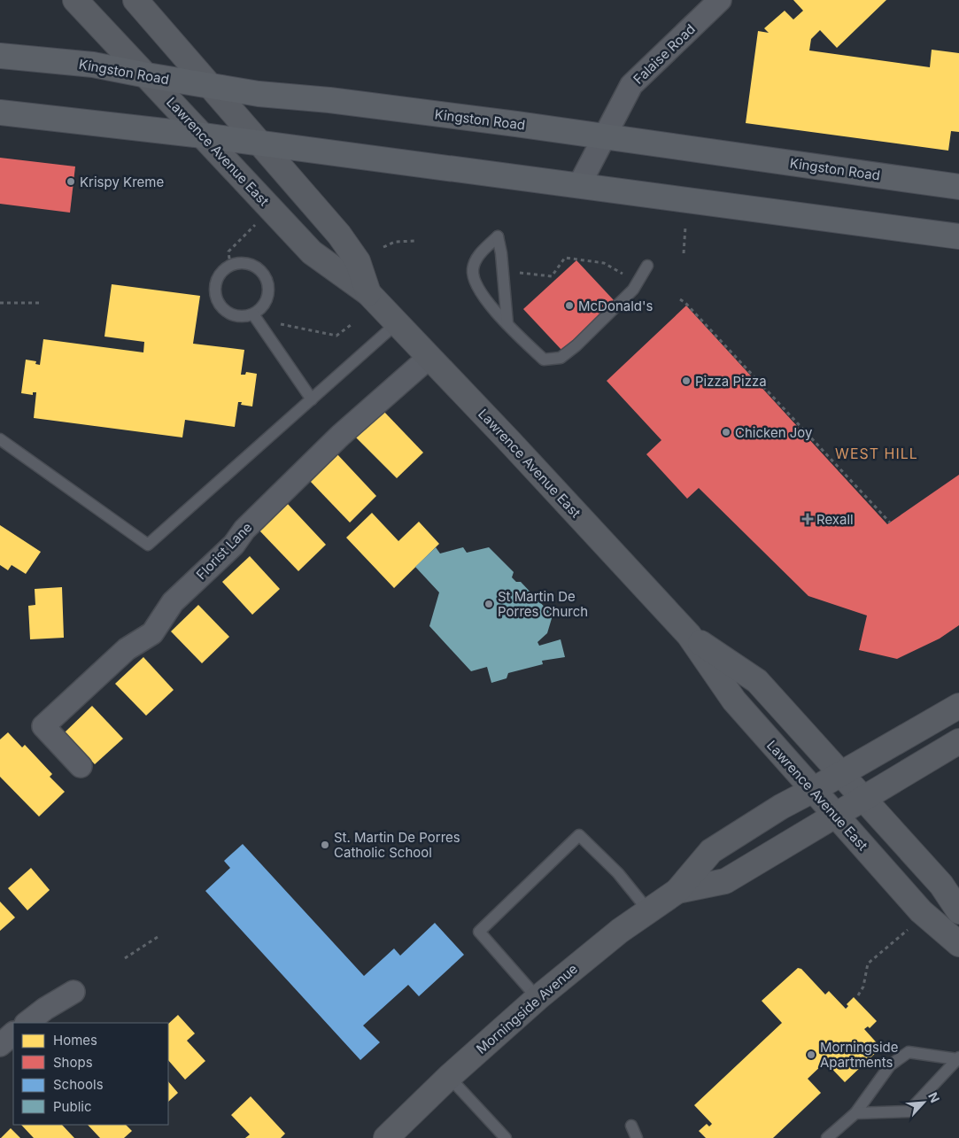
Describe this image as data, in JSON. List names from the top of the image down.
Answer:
{
  "streets": {
    "main road": ["Kingston Road", "Lawrence Avenue East", "Morningside Avenue"],
    "street": ["Falaise Road", "Florist Lane"]
  },
  "crossings": [
    ["Falaise Road", "Kingston Road"],
    ["Kingston Road", "Lawrence Avenue East"],
    ["Lawrence Avenue East", "Florist Lane"],
    ["Lawrence Avenue East", "Morningside Avenue"]
  ],
  "districts": ["WEST HILL"],
  "places": {
    "other": [
      "Krispy Kreme",
      "McDonald's",
      "Pizza Pizza",
      "Chicken Joy",
      "St Martin De Porres Church",
      "St. Martin De Porres Catholic School",
      "Morningside Apartments"
    ],
    "health": ["Rexall"]
  },
  "legend": [
    "Homes",
    "Shops",
    "Schools",
    "Public"
  ],
  "north": "top right"
}
